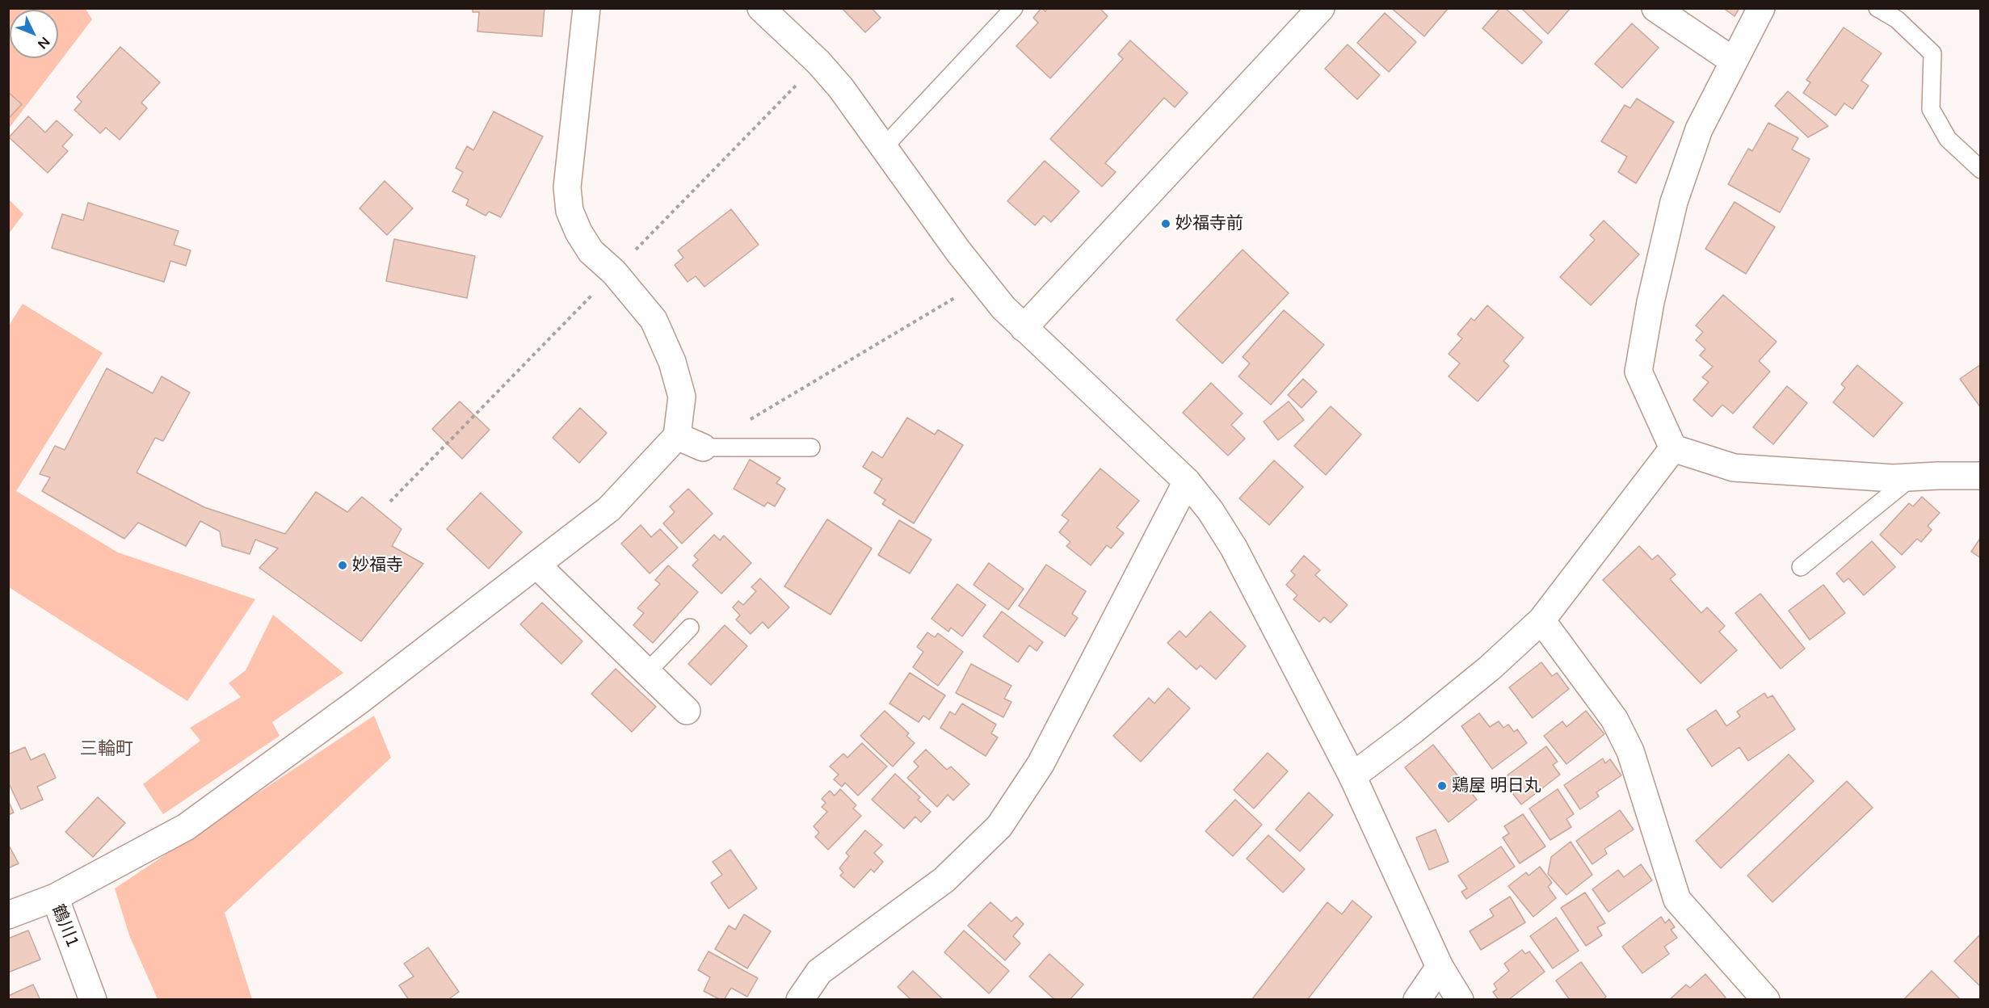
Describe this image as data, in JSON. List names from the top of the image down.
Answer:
{
  "streets": {
    "street": ["鶴川1"]
  },
  "districts": ["三輪町"],
  "places": ["妙福寺前", "妙福寺", "鶏屋 明日丸"],
  "north": "bottom right"
}
